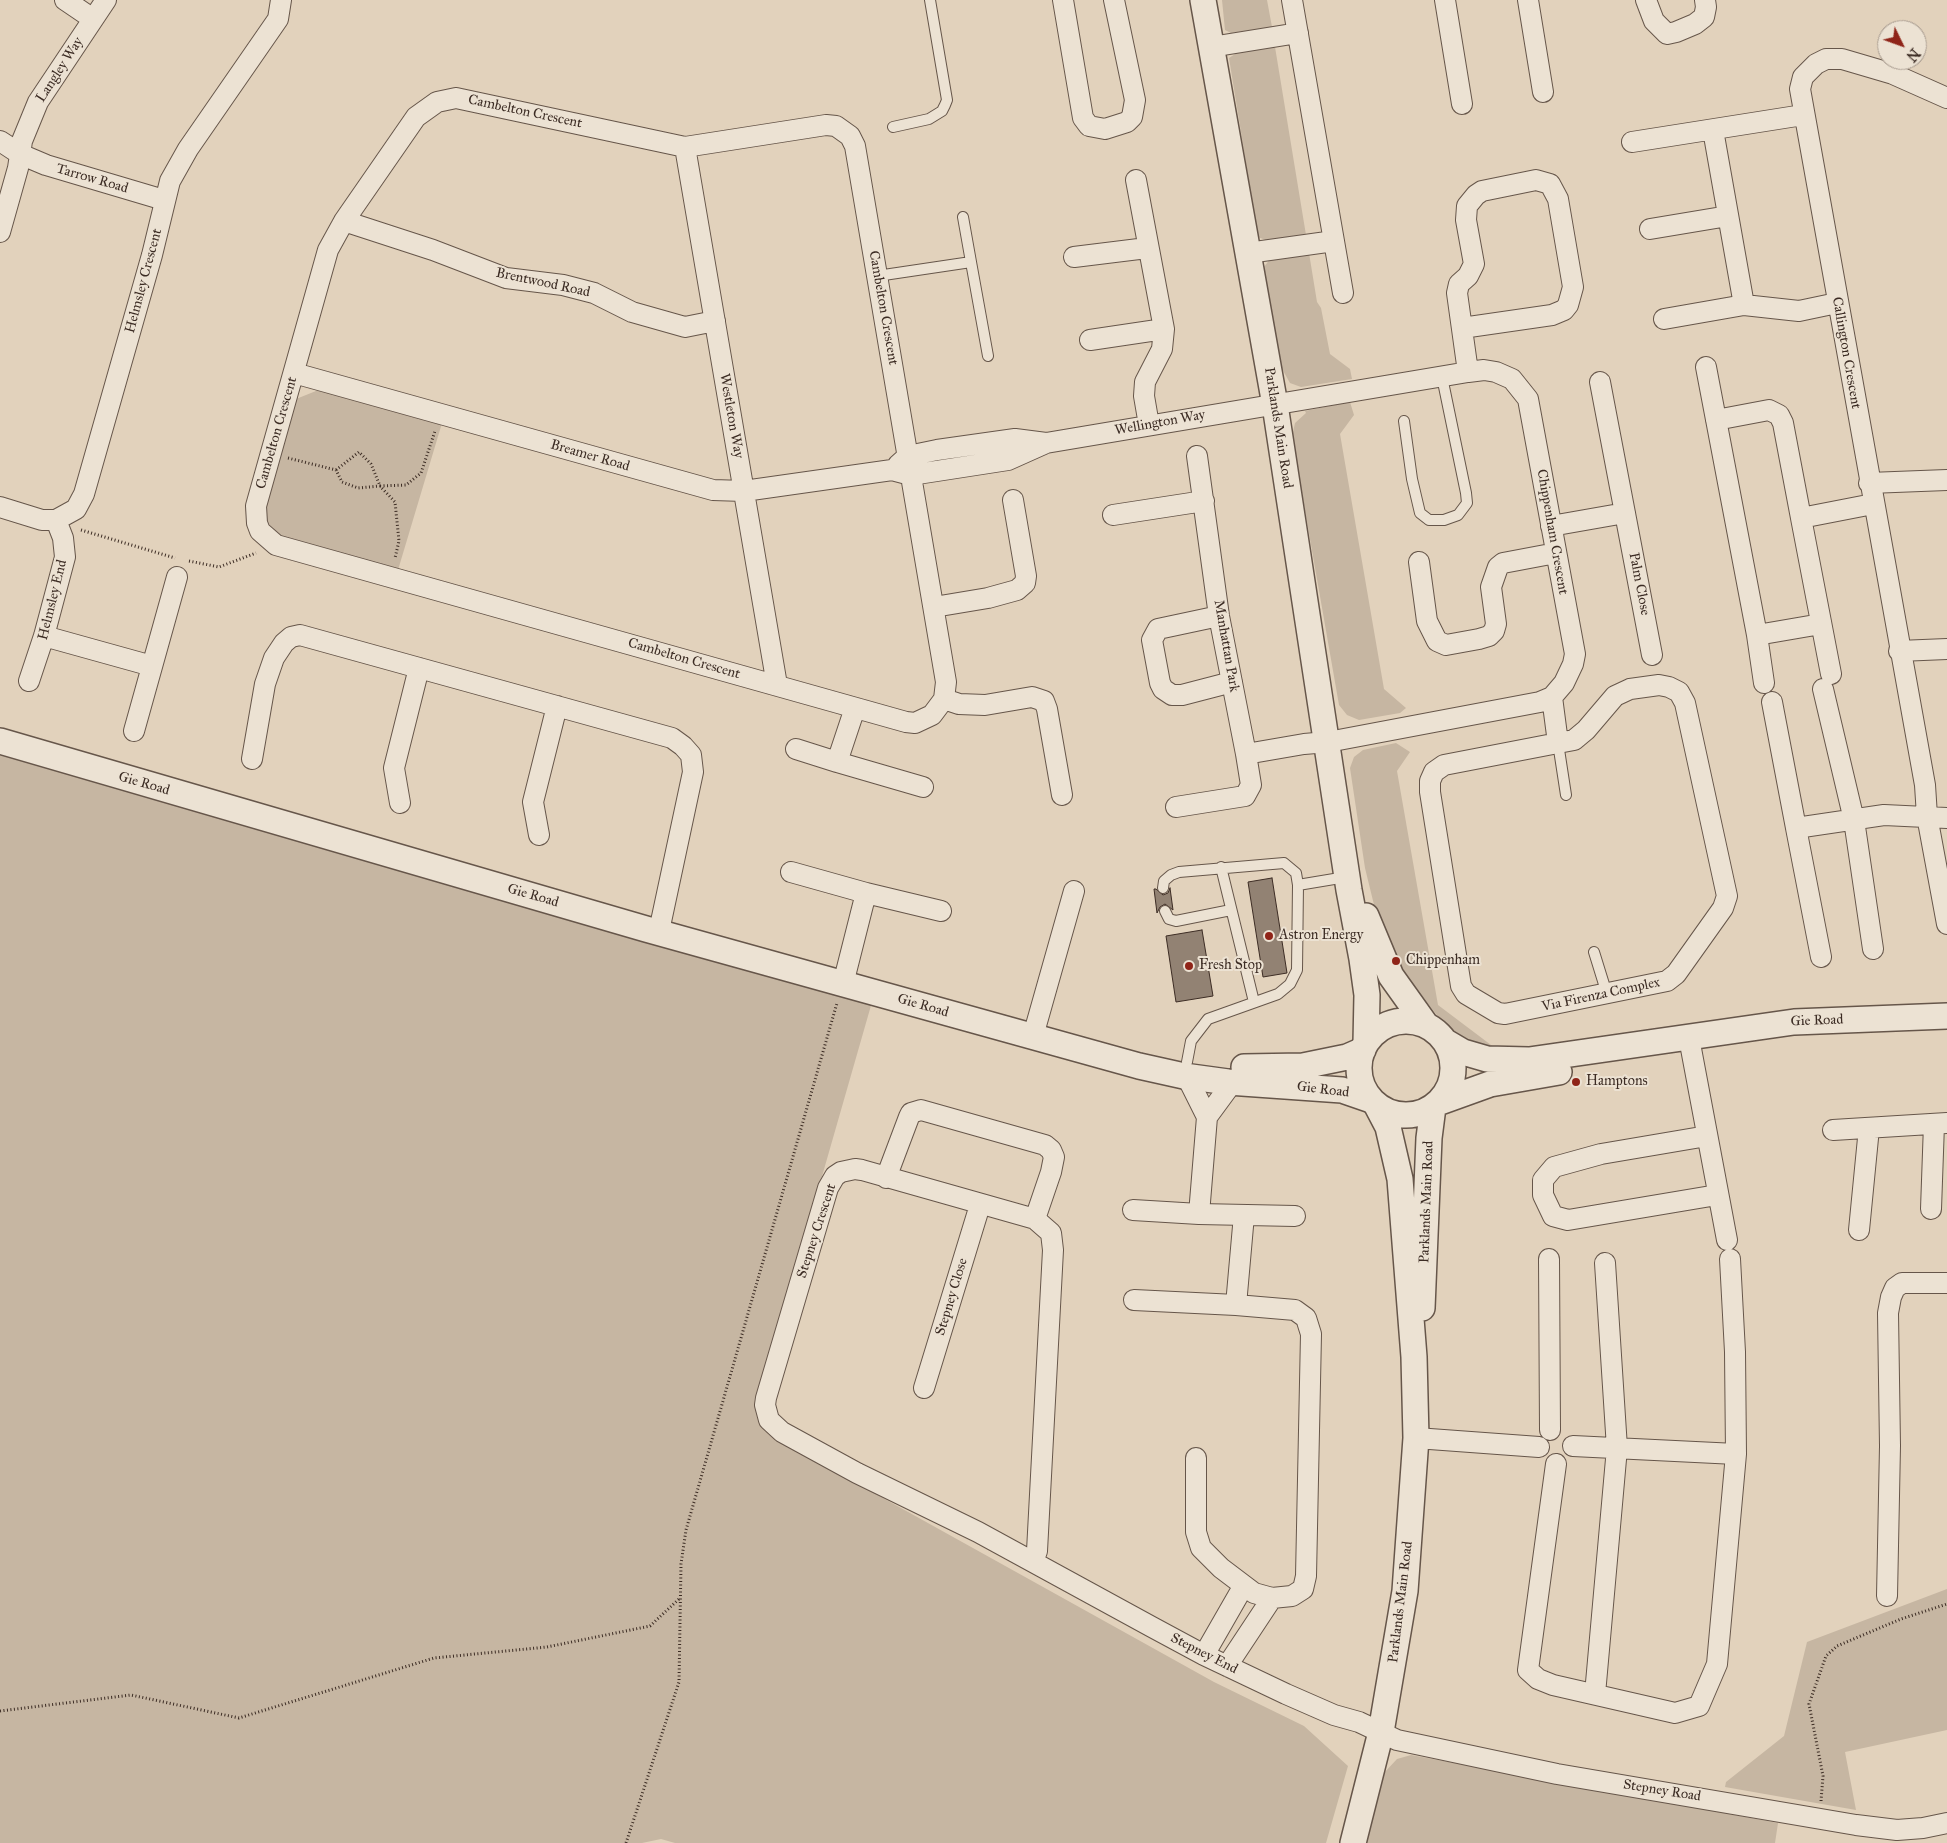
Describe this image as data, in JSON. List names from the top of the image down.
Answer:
{
  "streets": {
    "street": [
      "Langley Way",
      "Cambelton Crescent",
      "Tarrow Road",
      "Helmsley Crescent",
      "Brentwood Road",
      "Callington Crescent",
      "Westleton Way",
      "Wellington Way",
      "Parklands Main Road",
      "Breamer Road",
      "Chippenham Crescent",
      "Palm Close",
      "Helmsley End",
      "Manhattan Park",
      "Gie Road",
      "Via Firenza Complex",
      "Stepney Crescent",
      "Stepney Close",
      "Stepney End",
      "Stepney Road"
    ]
  },
  "crossings": [
    ["Langley Way", "Tarrow Road"],
    ["Cambelton Crescent", "Brentwood Road"],
    ["Cambelton Crescent", "Westleton Way"],
    ["Cambelton Crescent", "Wellington Way"],
    ["Cambelton Crescent", "Breamer Road"],
    ["Tarrow Road", "Helmsley Crescent"],
    ["Helmsley Crescent", "Helmsley End"],
    ["Brentwood Road", "Westleton Way"],
    ["Westleton Way", "Breamer Road"],
    ["Wellington Way", "Parklands Main Road"],
    ["Wellington Way", "Breamer Road"],
    ["Wellington Way", "Chippenham Crescent"],
    ["Parklands Main Road", "Chippenham Crescent"],
    ["Parklands Main Road", "Gie Road"],
    ["Parklands Main Road", "Stepney End"],
    ["Parklands Main Road", "Stepney Road"],
    ["Stepney Crescent", "Stepney Close"],
    ["Stepney Crescent", "Stepney End"],
    ["Stepney End", "Stepney Road"]
  ],
  "places": [
    "Astron Energy",
    "Chippenham",
    "Fresh Stop",
    "Hamptons"
  ],
  "north": "bottom right"
}
